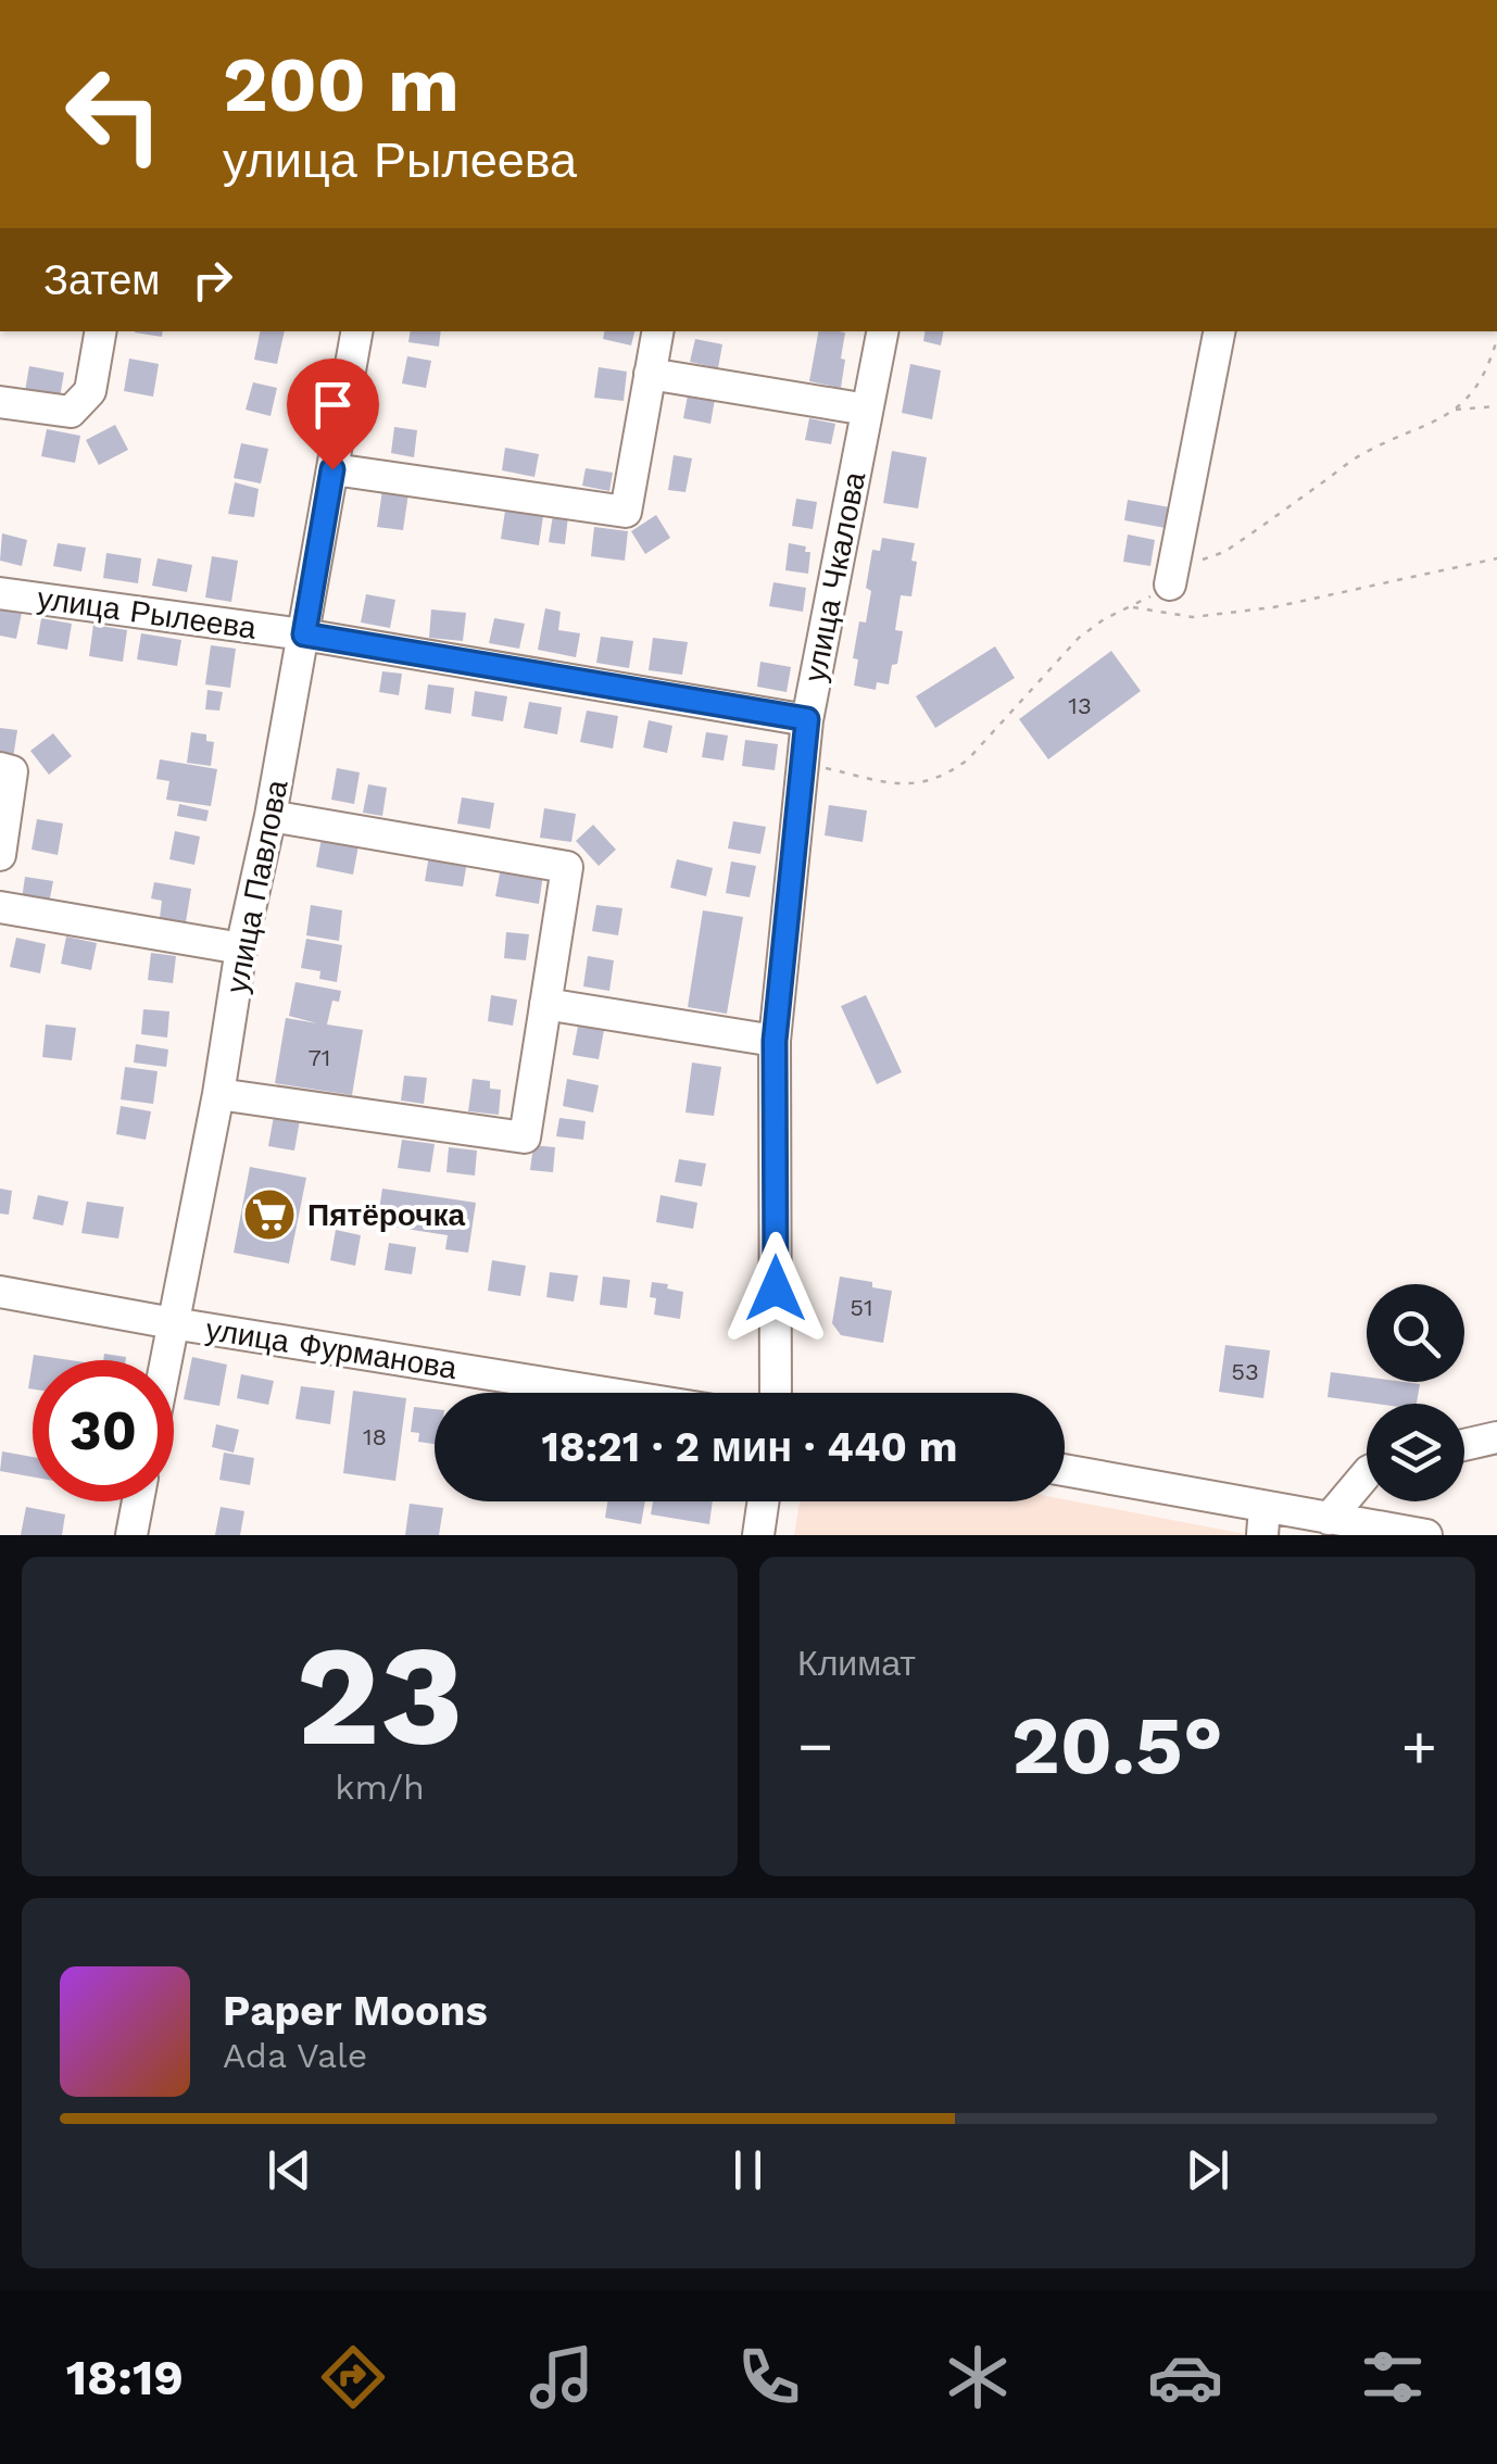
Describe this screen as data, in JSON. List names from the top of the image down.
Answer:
{
  "streets": {
    "street": [
      "улица Чкалова",
      "улица Рылеева",
      "улица Павлова",
      "улица Фурманова"
    ]
  },
  "crossings": [
    ["улица Чкалова", "улица Рылеева"],
    ["улица Рылеева", "улица Павлова"],
    ["улица Павлова", "улица Фурманова"]
  ],
  "places": {
    "supermarket": ["Пятёрочка"]
  },
  "house_numbers": [
    "13",
    "71",
    "51",
    "53",
    "18"
  ],
  "page": {
    "turn": ["200 m", "улица Рылеева"],
    "then": "Затем",
    "limit": "30",
    "trip": "18:21 · 2 мин · 440 m",
    "tile": [
      ["23", "km/h"],
      "Климат"
    ],
    "heat": ["−", "20.5°", "+"],
    "song": ["Paper Moons", "Ada Vale"],
    "tabs": "18:19"
  }
}
